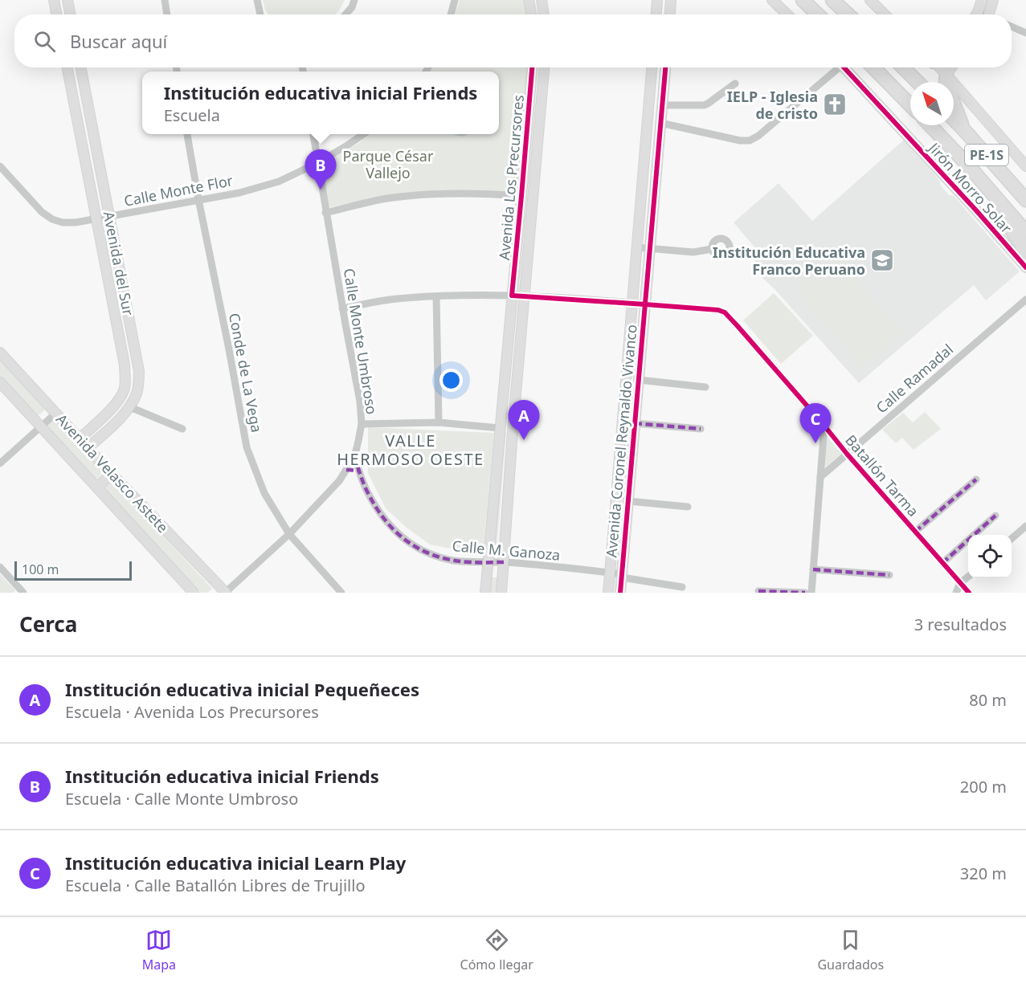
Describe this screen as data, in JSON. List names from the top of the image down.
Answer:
{
  "streets": {
    "highway": ["PE-1S"],
    "street": [
      "Avenida Los Precursores",
      "Jirón Morro Solar",
      "Calle Monte Flor",
      "Avenida del Sur",
      "Calle Monte Umbroso",
      "Conde de La Vega",
      "Calle Ramadal",
      "Avenida Coronel Reynaldo Vivanco",
      "Avenida Velasco Astete",
      "Batallón Tarma",
      "Calle M. Ganoza"
    ]
  },
  "crossings": [
    ["Avenida Los Precursores", "Batallón Tarma"],
    ["Avenida Los Precursores", "Calle M. Ganoza"],
    ["Calle Monte Flor", "Avenida del Sur"],
    ["Calle Monte Flor", "Calle Monte Umbroso"],
    ["Calle Monte Flor", "Conde de La Vega"],
    ["Avenida del Sur", "Avenida Velasco Astete"],
    ["Calle Monte Umbroso", "Conde de La Vega"],
    ["Calle Monte Umbroso", "Avenida Velasco Astete"],
    ["Calle Monte Umbroso", "Calle M. Ganoza"],
    ["Calle Ramadal", "Batallón Tarma"],
    ["Avenida Coronel Reynaldo Vivanco", "Batallón Tarma"],
    ["Avenida Coronel Reynaldo Vivanco", "Calle M. Ganoza"]
  ],
  "districts": ["VALLE HERMOSO OESTE"],
  "parks": ["Parque César Vallejo"],
  "places": {
    "church": ["IELP - Iglesia de cristo"],
    "school or university": ["Institución Educativa Franco Peruano"]
  },
  "scale_bar": "100 m",
  "north": "top left",
  "page": {
    "search": "Buscar aquí",
    "popup": ["Institución educativa inicial Friends", "Escuela"],
    "pins": ["B", "A", "C"],
    "scale": "100 m",
    "heading": ["Cerca", "3 resultados"],
    "list": [
      {
        "mark": "A",
        "name": "Institución educativa inicial Pequeñeces",
        "note": "Escuela · Avenida Los Precursores",
        "value": "80 m"
      },
      {
        "mark": "B",
        "name": "Institución educativa inicial Friends",
        "note": "Escuela · Calle Monte Umbroso",
        "value": "200 m"
      },
      {
        "mark": "C",
        "name": "Institución educativa inicial Learn Play",
        "note": "Escuela · Calle Batallón Libres de Trujillo",
        "value": "320 m"
      }
    ],
    "nav": ["Mapa", "Cómo llegar", "Guardados"]
  }
}
